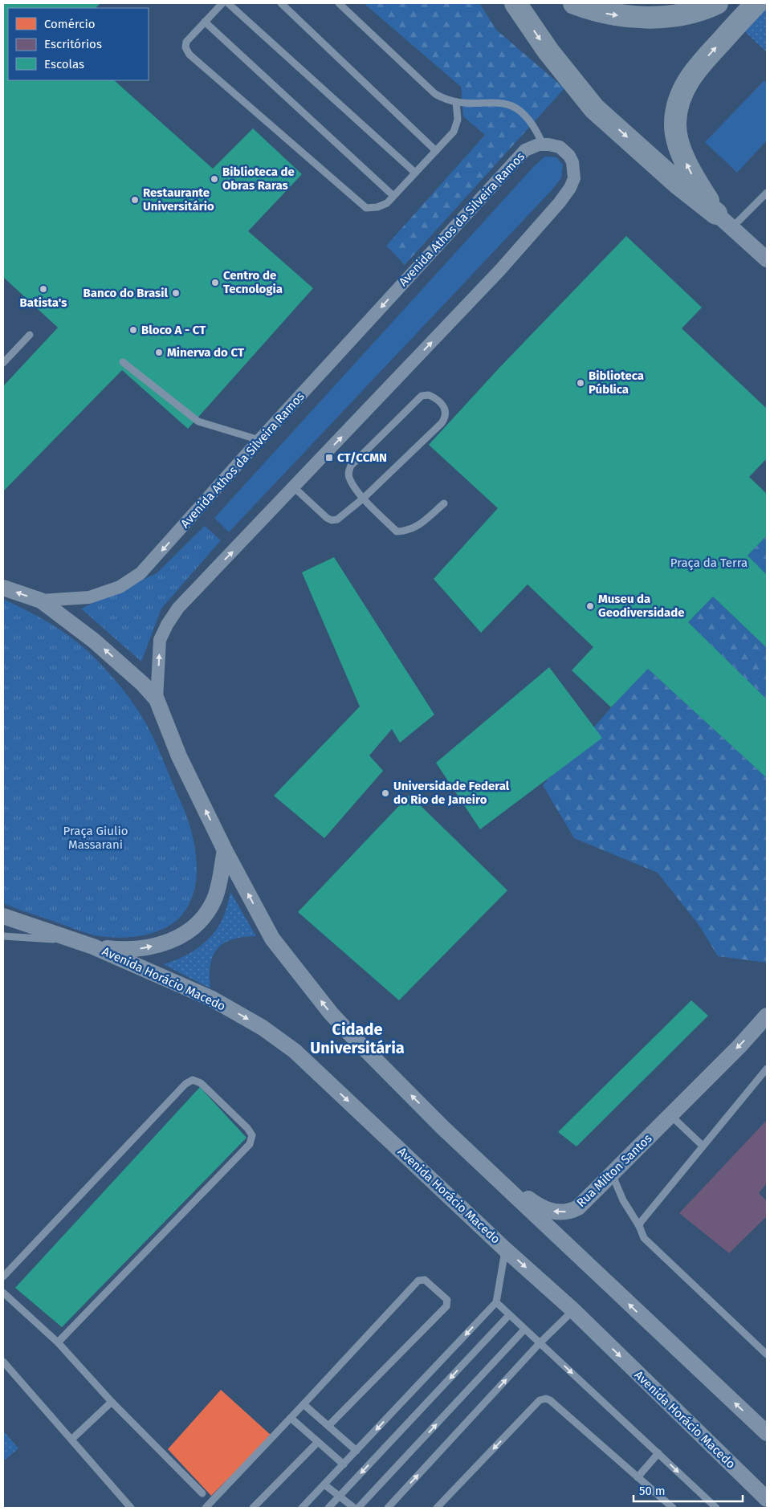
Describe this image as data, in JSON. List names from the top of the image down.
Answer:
{
  "streets": {
    "street": ["Avenida Athos da Silveira Ramos", "Avenida Horácio Macedo", "Rua Milton Santos"]
  },
  "districts": ["Cidade Universitária"],
  "parks": ["Praça da Terra", "Praça Giulio Massarani"],
  "places": {
    "other": [
      "Biblioteca de Obras Raras",
      "Restaurante Universitário",
      "Centro de Tecnologia",
      "Batista's",
      "Banco do Brasil",
      "Bloco A - CT",
      "Minerva do CT",
      "Biblioteca Pública",
      "Museu da Geodiversidade",
      "Universidade Federal do Rio de Janeiro"
    ],
    "transit": ["CT/CCMN"]
  },
  "legend": ["Comércio", "Escritórios", "Escolas"],
  "scale_bar": "50 m"
}
